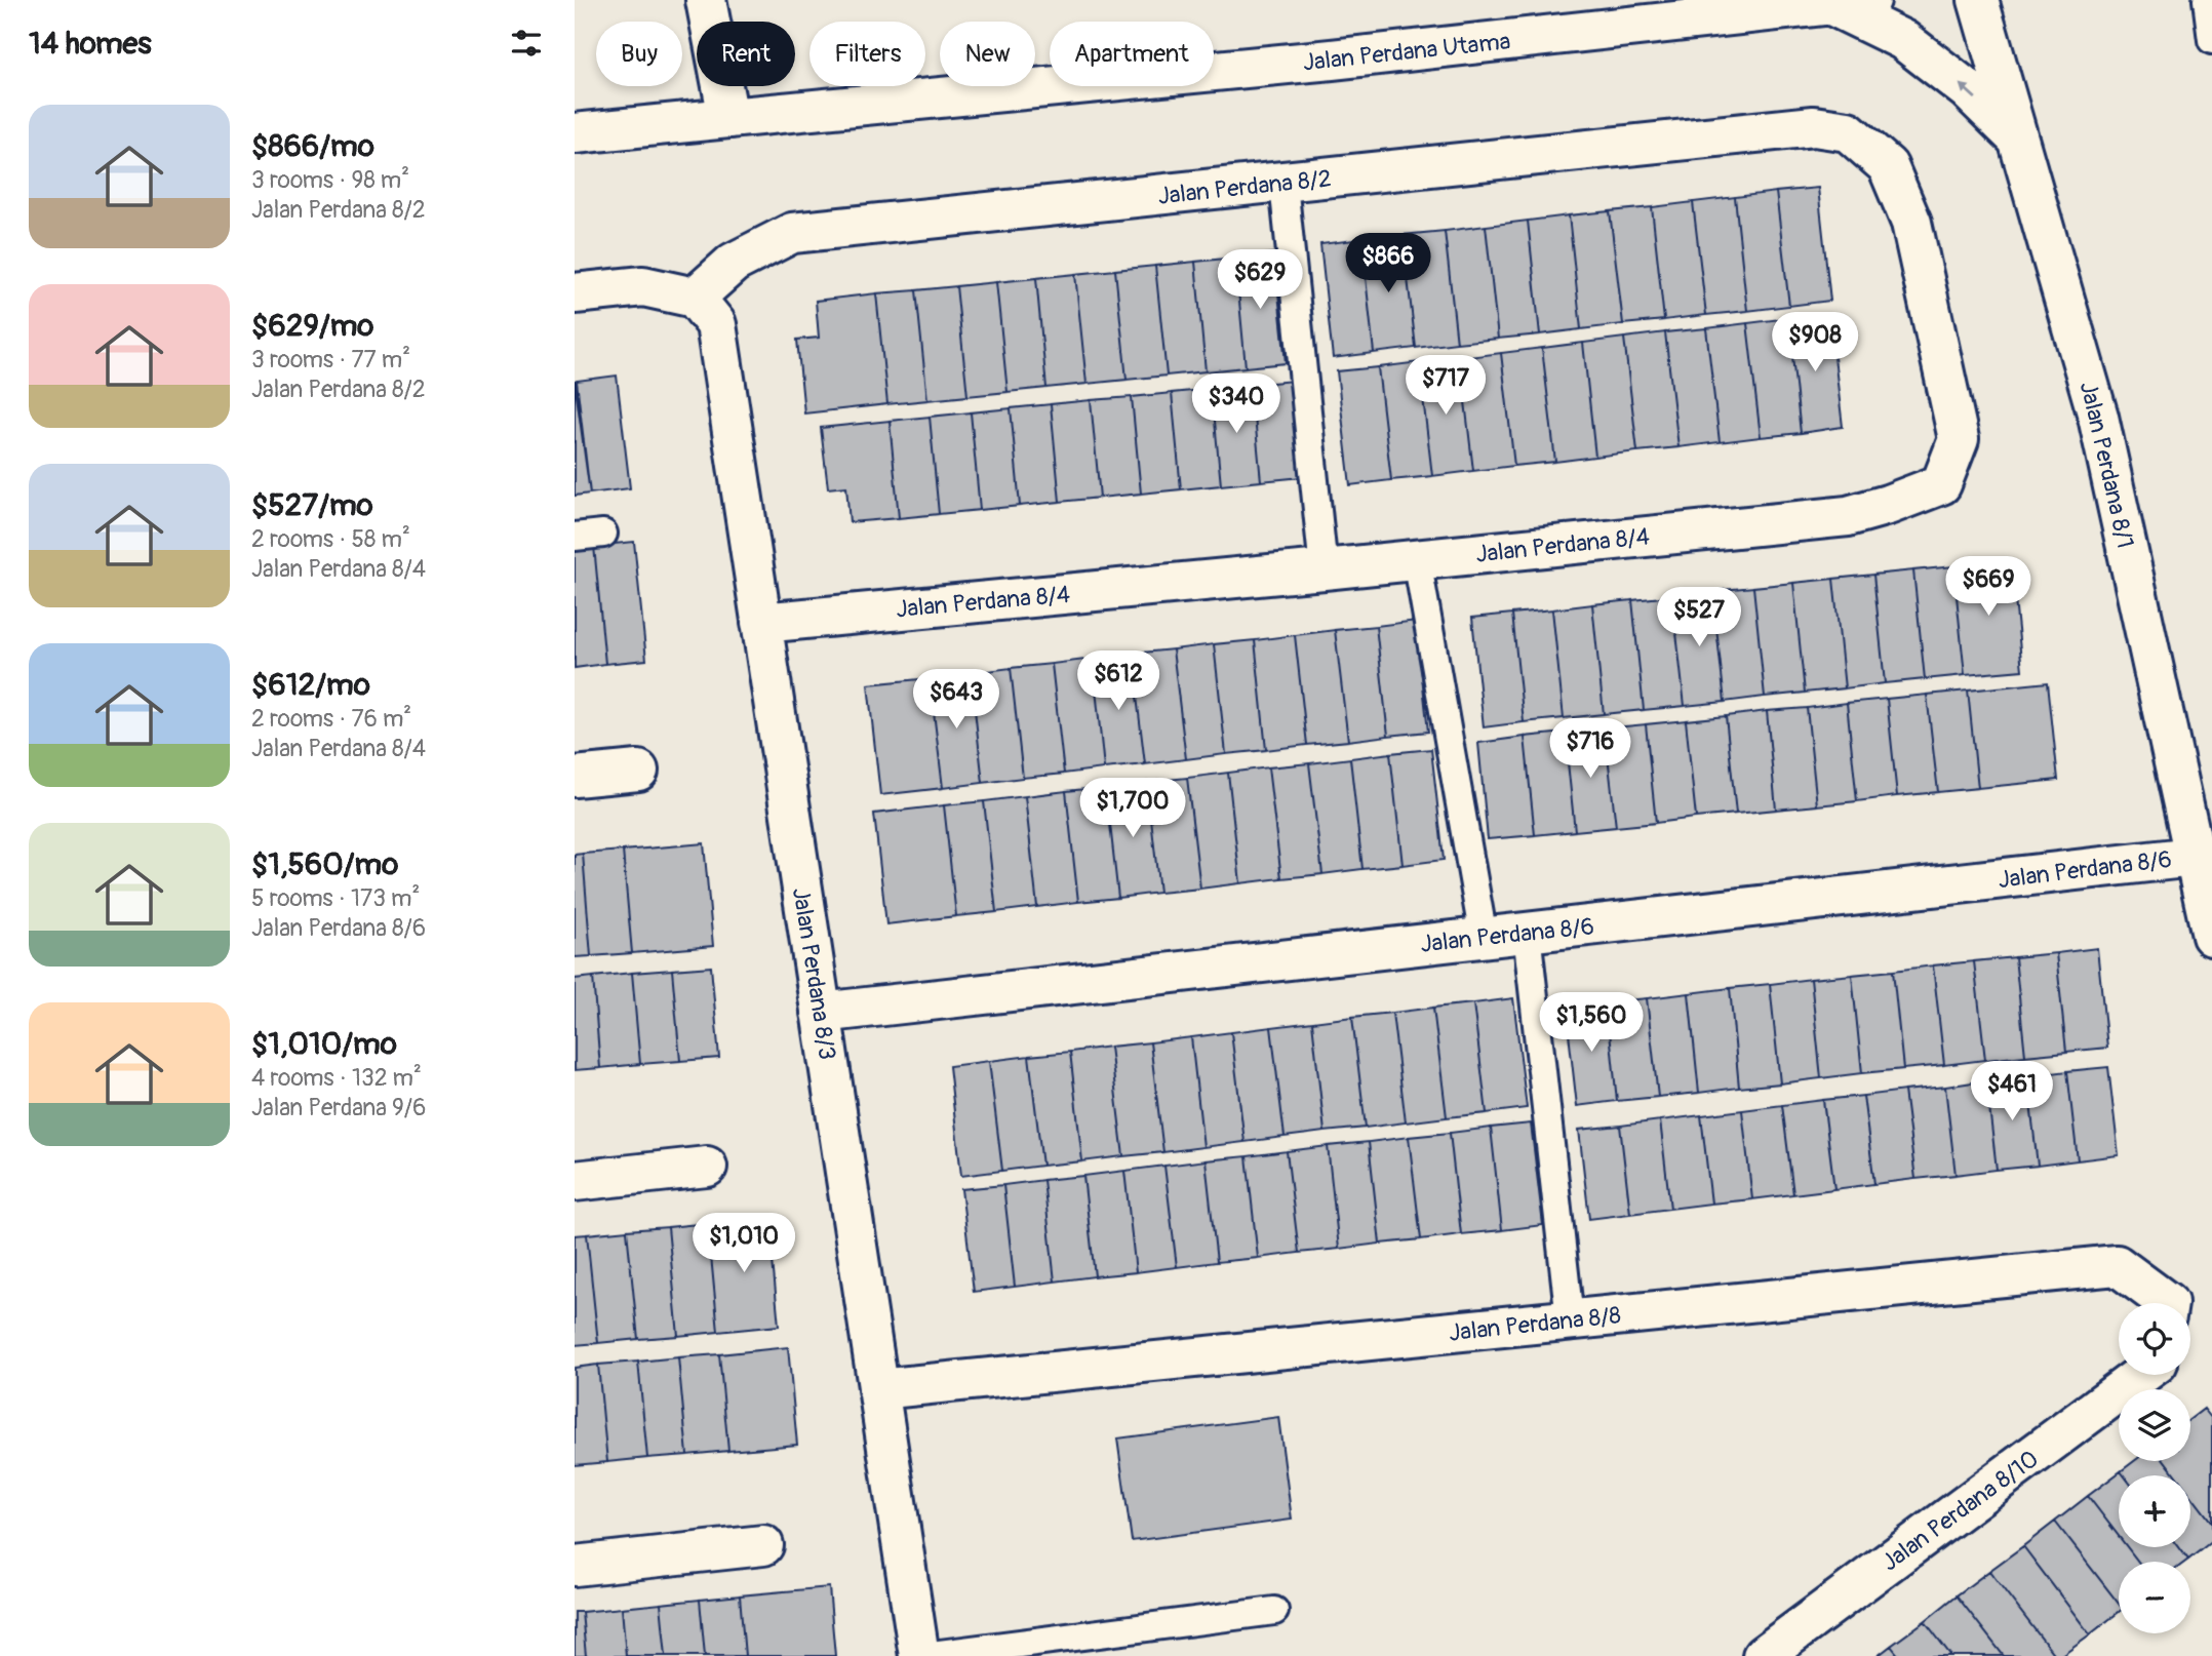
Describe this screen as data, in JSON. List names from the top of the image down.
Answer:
{
  "streets": {
    "street": [
      "Jalan Perdana Utama",
      "Jalan Perdana 8/2",
      "Jalan Perdana 8/1",
      "Jalan Perdana 8/4",
      "Jalan Perdana 8/6",
      "Jalan Perdana 8/3",
      "Jalan Perdana 8/8",
      "Jalan Perdana 8/10"
    ]
  },
  "crossings": [
    ["Jalan Perdana 8/2", "Jalan Perdana 8/4"],
    ["Jalan Perdana 8/2", "Jalan Perdana 8/3"],
    ["Jalan Perdana 8/1", "Jalan Perdana 8/6"],
    ["Jalan Perdana 8/4", "Jalan Perdana 8/3"],
    ["Jalan Perdana 8/6", "Jalan Perdana 8/3"],
    ["Jalan Perdana 8/3", "Jalan Perdana 8/8"]
  ],
  "page": {
    "heading": "14 homes",
    "chip": [
      "Buy",
      "Rent",
      "Filters",
      "New",
      "Apartment"
    ],
    "list": [
      {
        "name": "$866/mo",
        "note": "3 rooms · 98 m² · Jalan Perdana 8/2"
      },
      {
        "name": "$629/mo",
        "note": "3 rooms · 77 m² · Jalan Perdana 8/2"
      },
      {
        "name": "$527/mo",
        "note": "2 rooms · 58 m² · Jalan Perdana 8/4"
      },
      {
        "name": "$612/mo",
        "note": "2 rooms · 76 m² · Jalan Perdana 8/4"
      },
      {
        "name": "$1,560/mo",
        "note": "5 rooms · 173 m² · Jalan Perdana 8/6"
      },
      {
        "name": "$1,010/mo",
        "note": "4 rooms · 132 m² · Jalan Perdana 9/6"
      }
    ],
    "price": [
      "$866",
      "$629",
      "$908",
      "$717",
      "$340",
      "$669",
      "$527",
      "$612",
      "$643",
      "$716",
      "$1,700",
      "$1,560",
      "$461",
      "$1,010"
    ],
    "map_buttons": ["+", "−"]
  }
}
